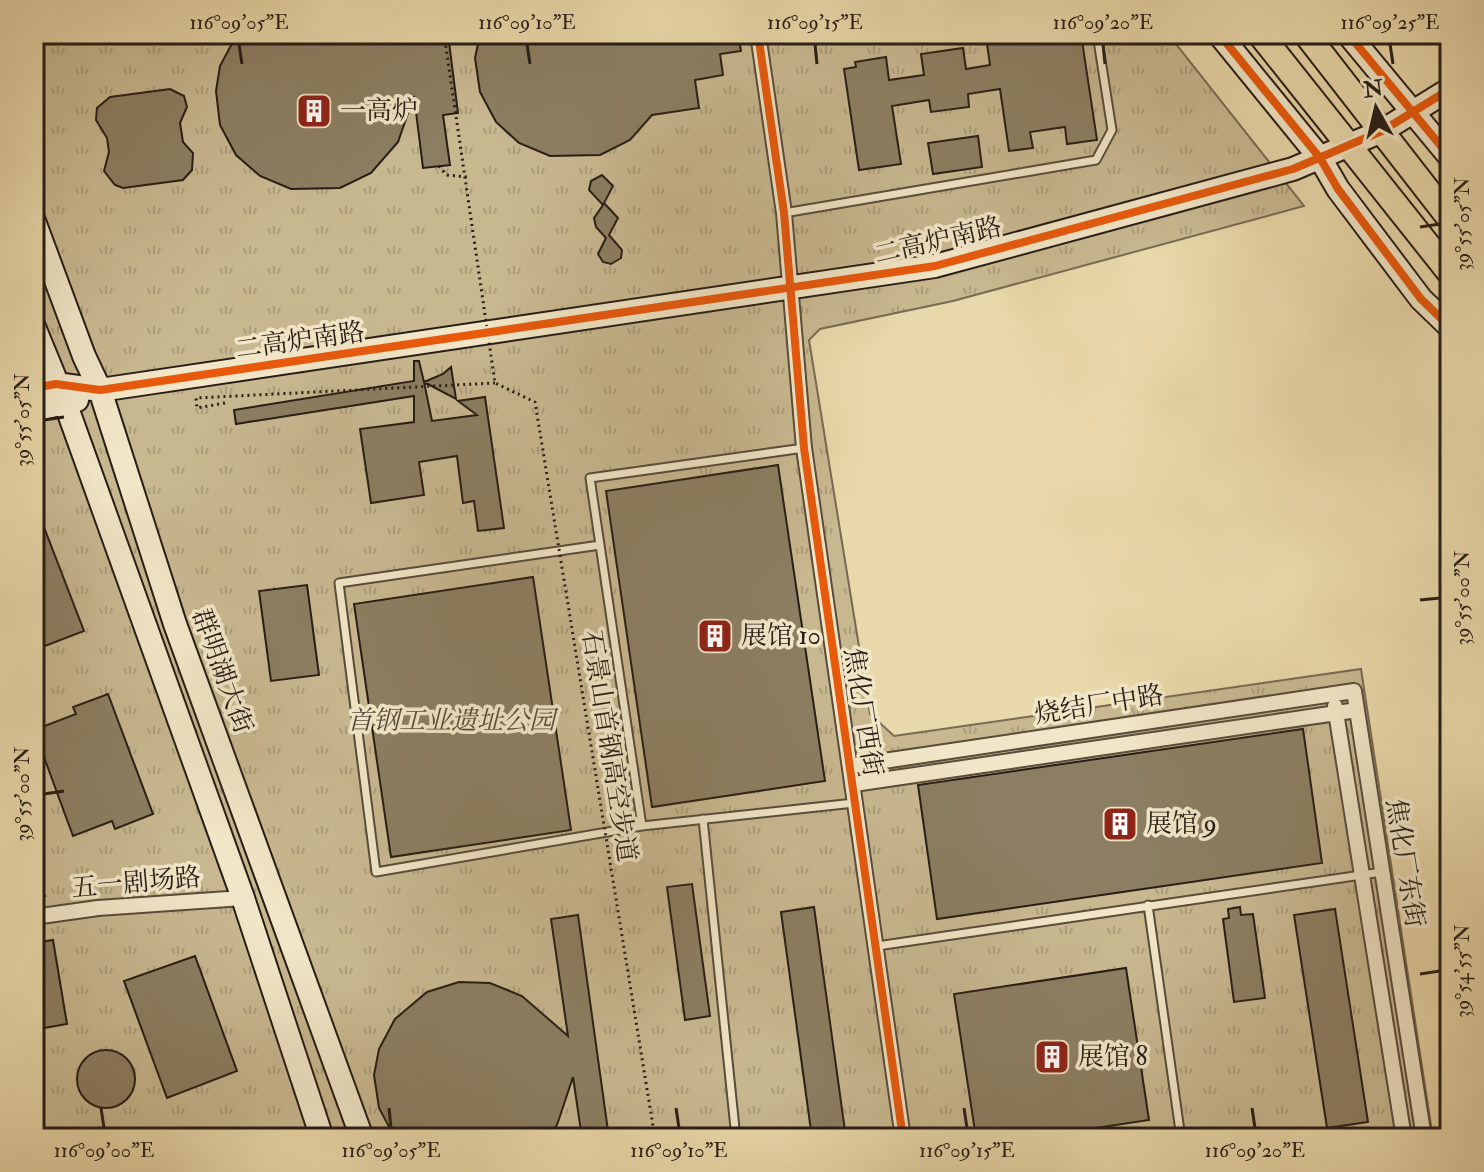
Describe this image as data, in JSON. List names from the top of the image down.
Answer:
{
  "streets": {
    "street": [
      "二高炉南路",
      "群明湖大街",
      "烧结厂中路",
      "焦化厂西街",
      "焦化厂东街",
      "五一剧场路"
    ],
    "path": ["石景山首钢高空步道"]
  },
  "crossings": [
    ["二高炉南路", "群明湖大街"],
    ["二高炉南路", "焦化厂西街"],
    ["烧结厂中路", "焦化厂西街"],
    ["烧结厂中路", "焦化厂东街"]
  ],
  "parks": ["首钢工业遗址公园"],
  "places": {
    "building": [
      "一高炉",
      "展馆 10",
      "展馆 9",
      "展馆 8"
    ]
  },
  "north": "top",
  "coordinates": [
    "116°09'05\"E",
    "116°09'10\"E",
    "116°09'15\"E",
    "116°09'20\"E",
    "116°09'25\"E",
    "39°55'05\"N",
    "39°55'00\"N",
    "39°54'55\"N",
    "116°09'00\"E"
  ]
}
